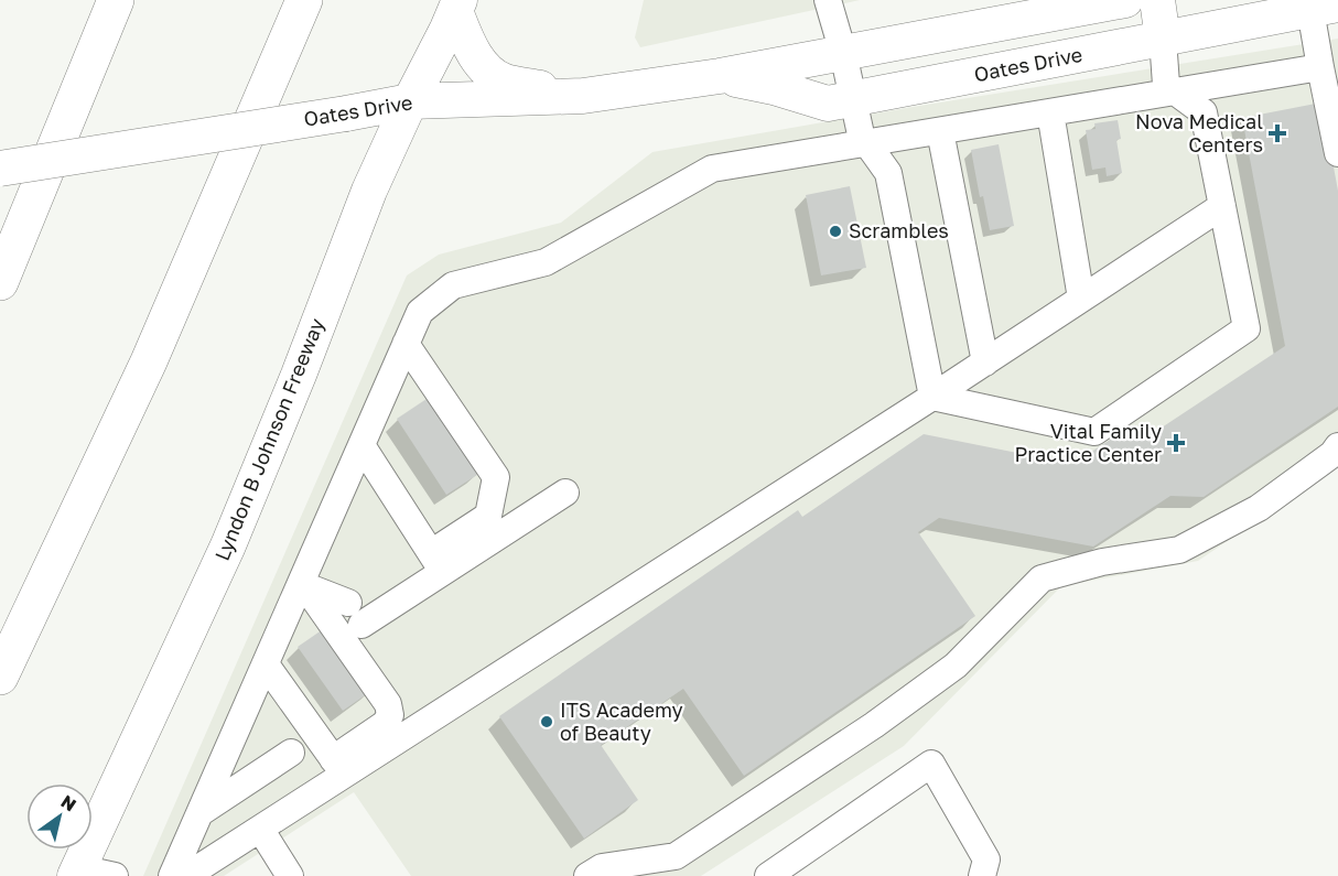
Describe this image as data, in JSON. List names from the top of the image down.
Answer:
{
  "streets": {
    "main road": ["Oates Drive", "Lyndon B Johnson Freeway"]
  },
  "crossings": [
    ["Oates Drive", "Lyndon B Johnson Freeway"]
  ],
  "places": {
    "health": ["Nova Medical Centers", "Vital Family Practice Center"],
    "other": ["Scrambles", "ITS Academy of Beauty"]
  },
  "north": "top right"
}
